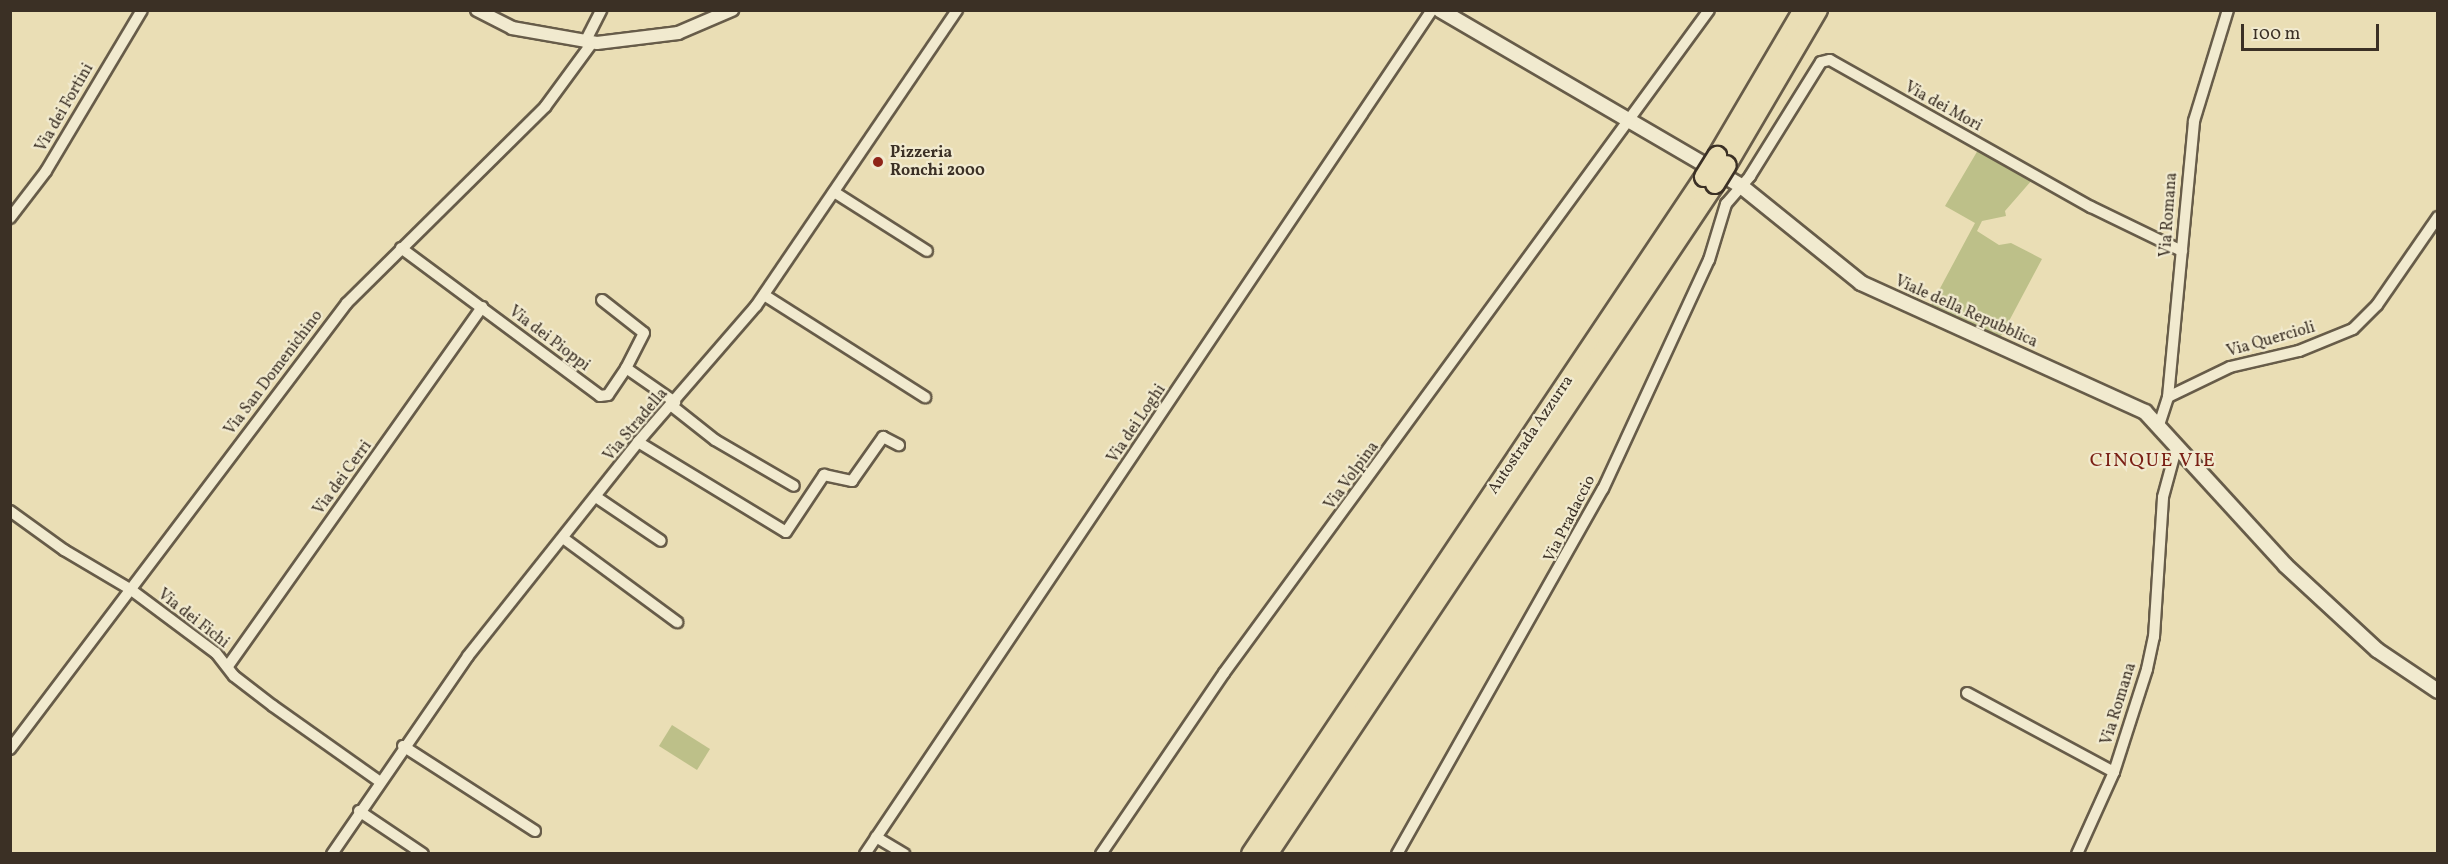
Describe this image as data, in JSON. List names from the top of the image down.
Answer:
{
  "streets": {
    "highway": ["Autostrada Azzurra"],
    "main road": ["Viale della Repubblica"],
    "street": [
      "Via dei Mori",
      "Via dei Fortini",
      "Via Romana",
      "Via dei Pioppi",
      "Via Quercioli",
      "Via San Domenichino",
      "Via dei Loghi",
      "Via Stradella",
      "Via Volpina",
      "Via dei Cerri",
      "Via Pradaccio",
      "Via dei Fichi"
    ]
  },
  "crossings": [
    ["Via dei Mori", "Via Romana"],
    ["Via dei Mori", "Viale della Repubblica"],
    ["Via dei Mori", "Via Pradaccio"],
    ["Via Romana", "Viale della Repubblica"],
    ["Via Romana", "Via Quercioli"],
    ["Viale della Repubblica", "Via Volpina"],
    ["Viale della Repubblica", "Via Pradaccio"],
    ["Via dei Pioppi", "Via San Domenichino"],
    ["Via dei Pioppi", "Via dei Cerri"],
    ["Via San Domenichino", "Via dei Fichi"],
    ["Via Stradella", "Via dei Fichi"],
    ["Via dei Cerri", "Via dei Fichi"]
  ],
  "districts": ["CINQUE VIE"],
  "places": ["Pizzeria Ronchi 2000"],
  "scale_bar": "100 m"
}
